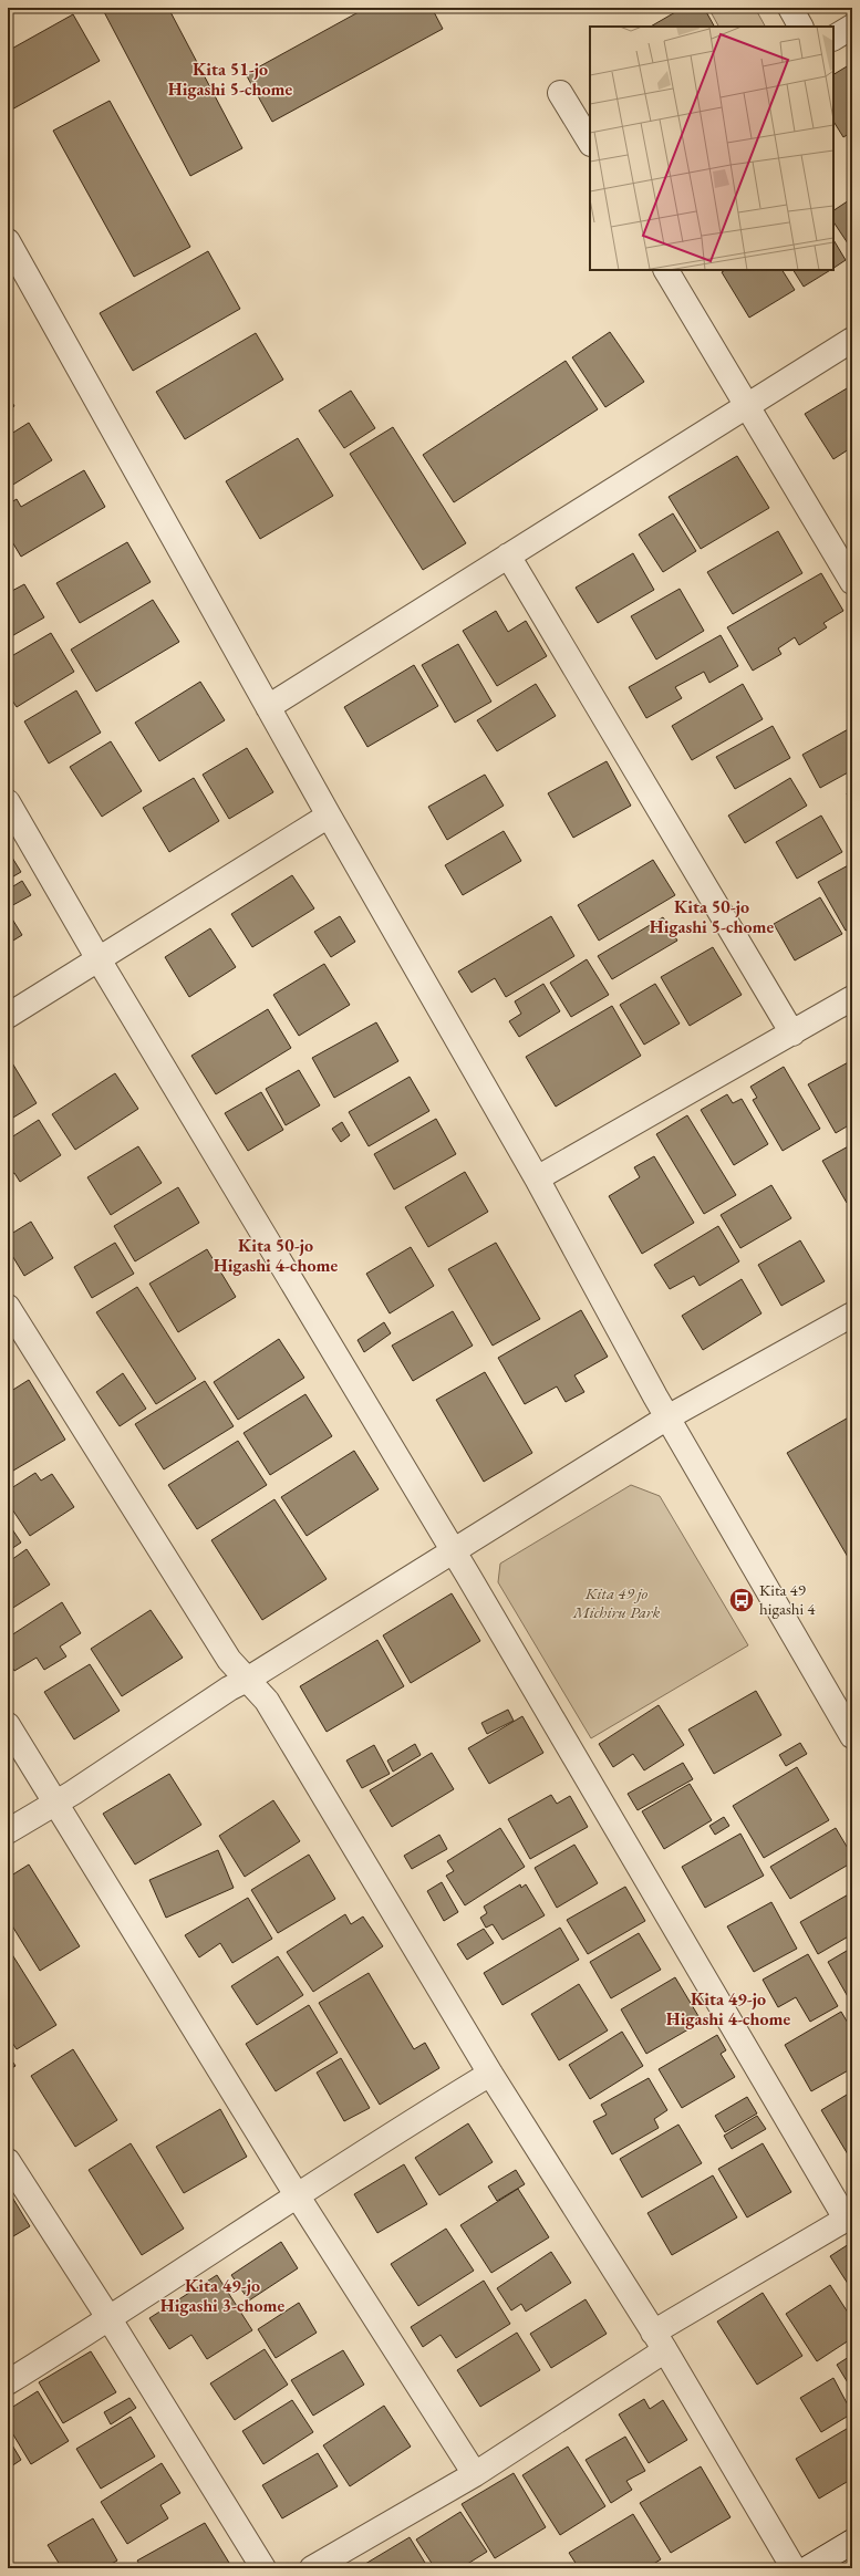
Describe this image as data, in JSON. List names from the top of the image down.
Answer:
{
  "districts": [
    "Kita 51-jo Higashi 5-chome",
    "Kita 50-jo Higashi 5-chome",
    "Kita 50-jo Higashi 4-chome",
    "Kita 49-jo Higashi 4-chome",
    "Kita 49-jo Higashi 3-chome"
  ],
  "parks": ["Kita 49 jo Michiru Park"],
  "places": {
    "bus stop": ["Kita 49 higashi 4"]
  }
}
